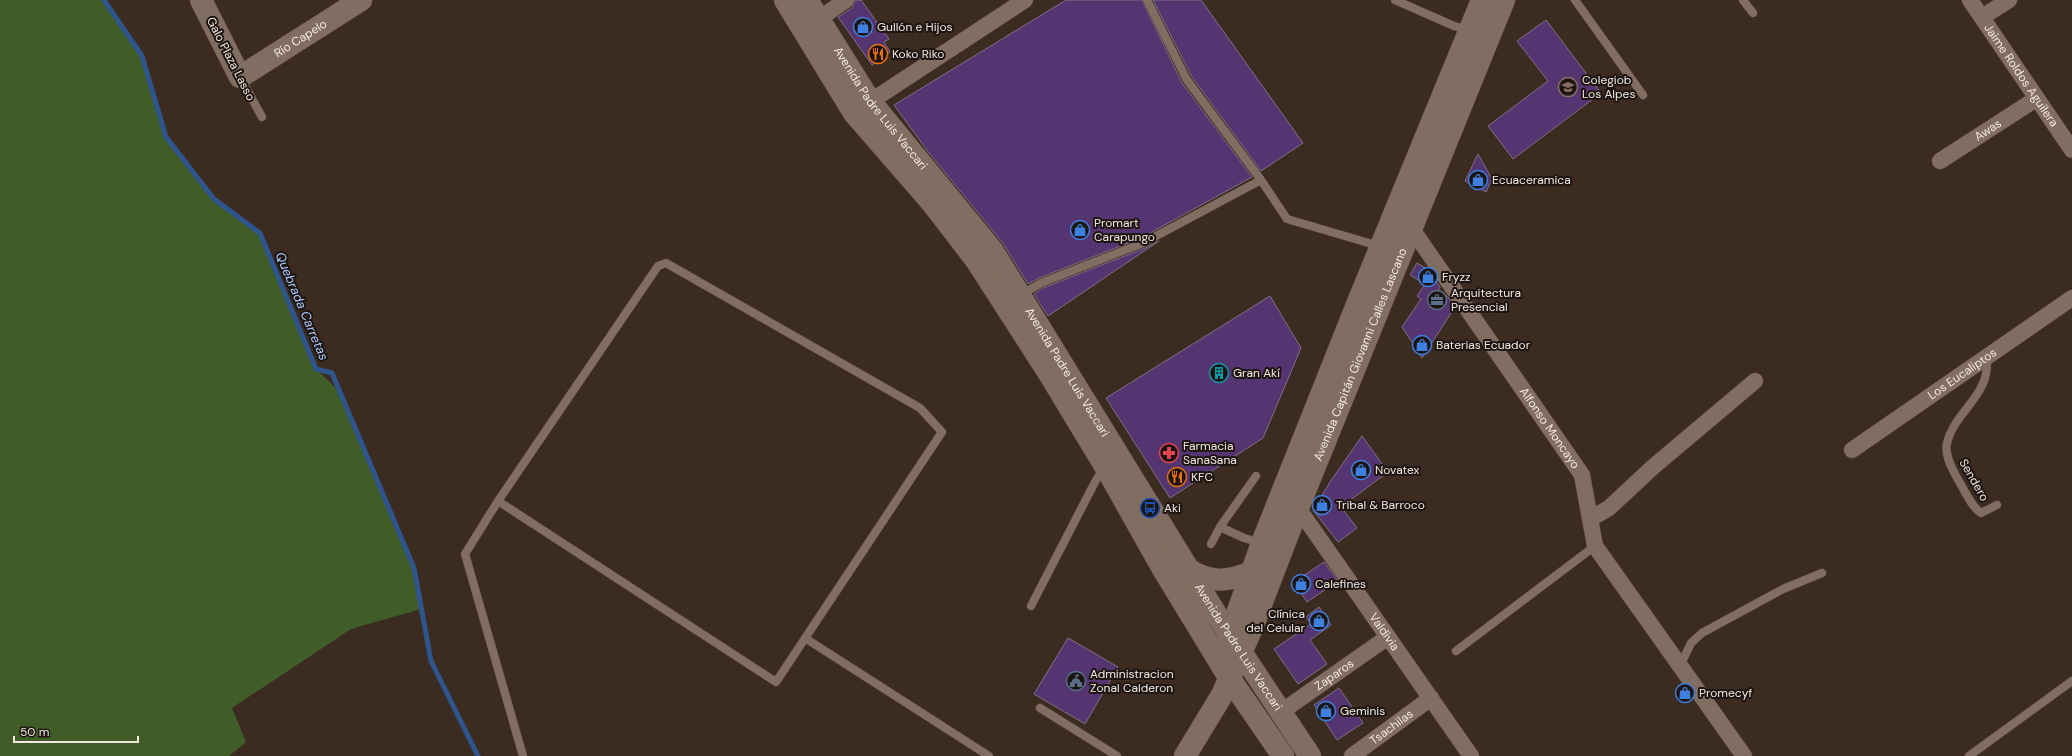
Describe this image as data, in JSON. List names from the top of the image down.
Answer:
{
  "streets": {
    "main road": [
      "Río Capelo",
      "Galo Plaza Lasso",
      "Avenida Padre Luis Vaccari",
      "Avenida Capitán Giovanni Calles Lascano"
    ],
    "street": [
      "Jaime Roldos Aguilera",
      "Awas",
      "Los Eucaliptos",
      "Alfonso Moncayo",
      "Valdivia",
      "Zaparos",
      "Tsachilas"
    ],
    "lane": ["Sendero"]
  },
  "crossings": [
    ["Río Capelo", "Galo Plaza Lasso"],
    ["Jaime Roldos Aguilera", "Awas"],
    ["Avenida Padre Luis Vaccari", "Avenida Capitán Giovanni Calles Lascano"],
    ["Avenida Padre Luis Vaccari", "Zaparos"],
    ["Avenida Capitán Giovanni Calles Lascano", "Alfonso Moncayo"],
    ["Avenida Capitán Giovanni Calles Lascano", "Valdivia"],
    ["Los Eucaliptos", "Sendero"],
    ["Valdivia", "Zaparos"],
    ["Valdivia", "Tsachilas"]
  ],
  "water": ["Quebrada Carretas"],
  "places": {
    "shop": [
      "Gullón e Hijos",
      "Ecuaceramica",
      "Promart Carapungo",
      "Fryzz",
      "Baterias Ecuador",
      "Novatex",
      "Tribal & Barroco",
      "Calefines",
      "Clínica del Celular",
      "Promecyf",
      "Geminis"
    ],
    "restaurant": ["Koko Riko", "KFC"],
    "school or university": ["Colegiob Los Alpes"],
    "office": ["Arquitectura Presencial"],
    "building": ["Gran Akí"],
    "pharmacy": ["Farmacia SanaSana"],
    "bus stop": ["Aki"],
    "public building": ["Administracion Zonal Calderon"]
  },
  "scale_bar": "50 m"
}
